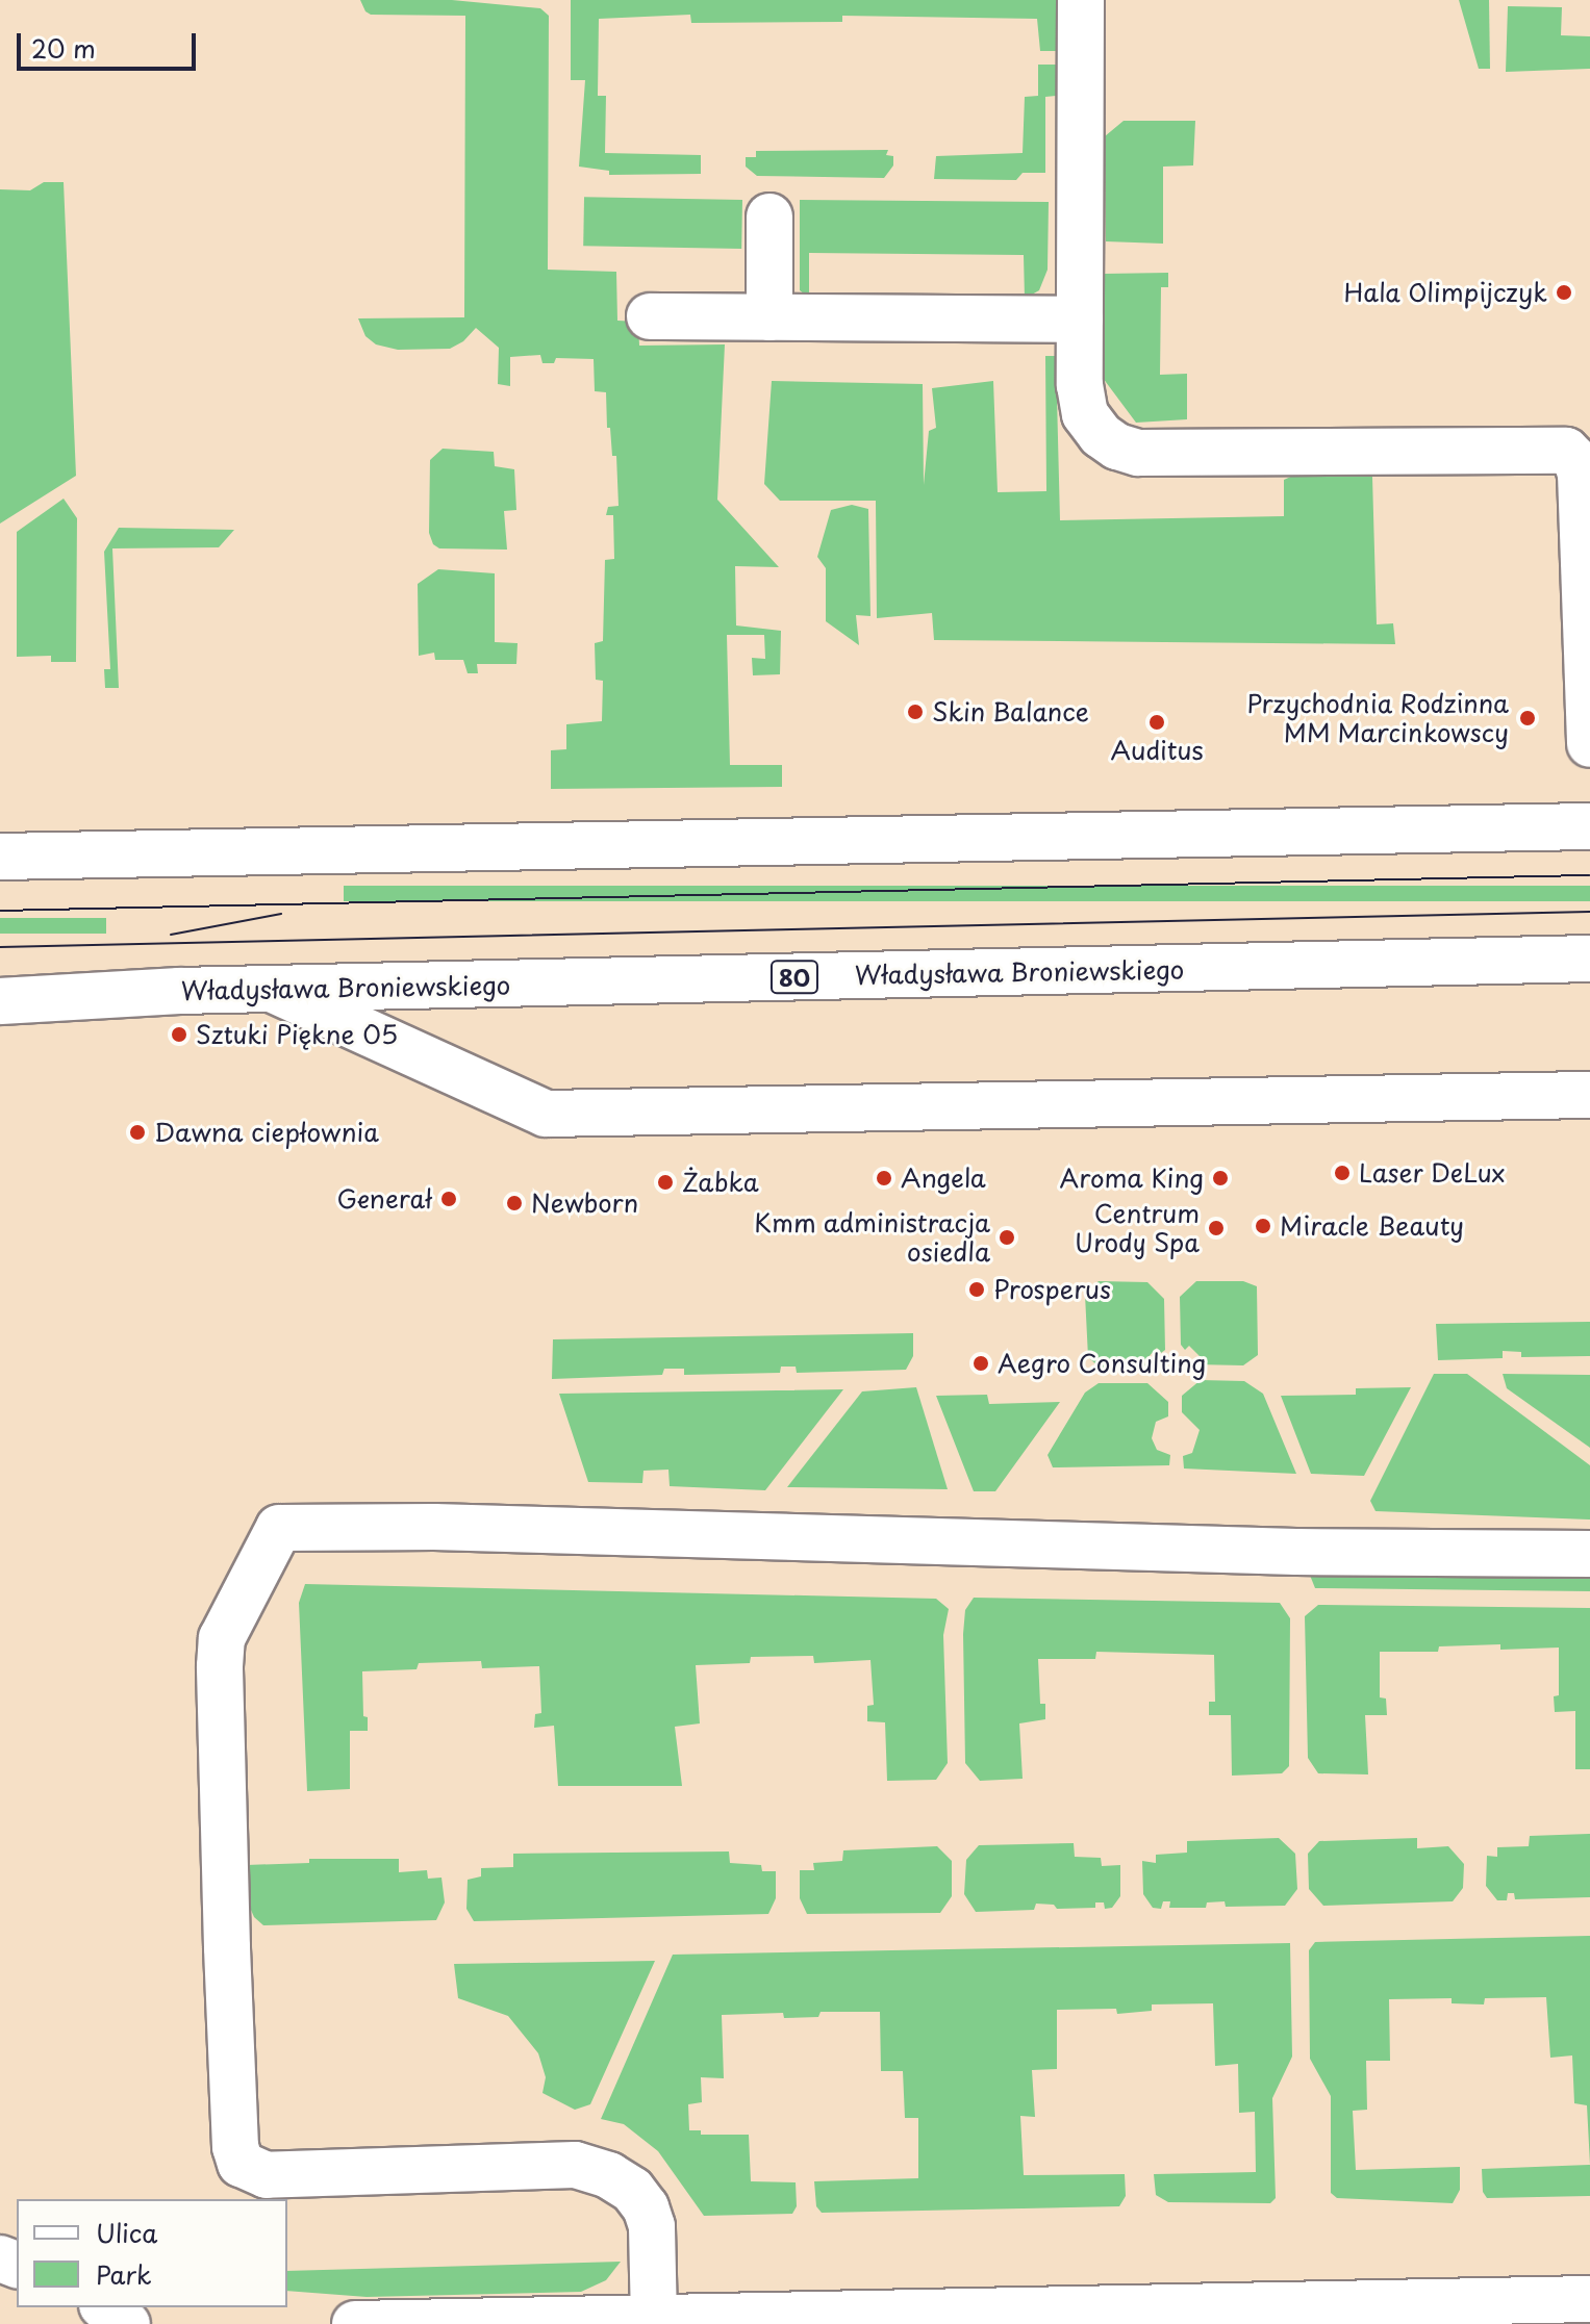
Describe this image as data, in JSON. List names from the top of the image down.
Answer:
{
  "streets": {
    "street": ["Władysława Broniewskiego", "80"]
  },
  "places": [
    "Hala Olimpijczyk",
    "Skin Balance",
    "Przychodnia Rodzinna MM Marcinkowscy",
    "Auditus",
    "Sztuki Piękne 05",
    "Dawna ciepłownia",
    "Laser DeLux",
    "Angela",
    "Aroma King",
    "Żabka",
    "Generał",
    "Newborn",
    "Miracle Beauty",
    "Centrum Urody Spa",
    "Kmm administracja osiedla",
    "Prosperus",
    "Aegro Consulting"
  ],
  "legend": ["Ulica", "Park"],
  "scale_bar": "20 m"
}
